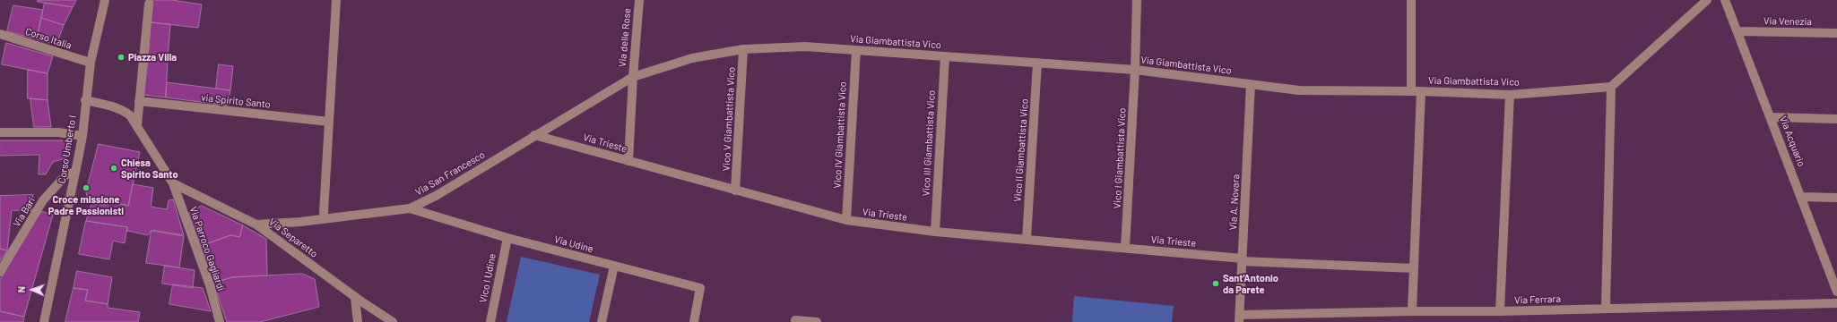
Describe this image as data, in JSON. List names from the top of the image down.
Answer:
{
  "streets": {
    "street": [
      "Via Venezia",
      "Via delle Rose",
      "Corso Italia",
      "Via Giambattista Vico",
      "via Spirito Santo",
      "Vico V Giambattista Vico",
      "Vico IV Giambattista Vico",
      "Via Acquario",
      "Via Trieste",
      "Vico III Giambattista Vico",
      "Corso Umberto I",
      "Vico II Giambattista Vico",
      "Vico I Giambattista Vico",
      "Via San Francesco",
      "Via A. Novara",
      "Via Bari",
      "Via Separetto",
      "Via Udine",
      "Via Parroco Gagliardi",
      "Vico I Udine",
      "Via Ferrara"
    ]
  },
  "crossings": [
    ["Via Venezia", "Via Acquario"],
    ["Via delle Rose", "Via Giambattista Vico"],
    ["Via delle Rose", "Via Trieste"],
    ["Via delle Rose", "Via San Francesco"],
    ["Corso Italia", "Corso Umberto I"],
    ["Via Giambattista Vico", "Vico V Giambattista Vico"],
    ["Via Giambattista Vico", "Vico IV Giambattista Vico"],
    ["Via Giambattista Vico", "Vico III Giambattista Vico"],
    ["Via Giambattista Vico", "Vico II Giambattista Vico"],
    ["Via Giambattista Vico", "Vico I Giambattista Vico"],
    ["Via Giambattista Vico", "Via San Francesco"],
    ["Via Giambattista Vico", "Via A. Novara"],
    ["Vico V Giambattista Vico", "Via Trieste"],
    ["Vico IV Giambattista Vico", "Via Trieste"],
    ["Via Trieste", "Vico III Giambattista Vico"],
    ["Via Trieste", "Vico II Giambattista Vico"],
    ["Via Trieste", "Vico I Giambattista Vico"],
    ["Via Trieste", "Via San Francesco"],
    ["Via Trieste", "Via A. Novara"],
    ["Corso Umberto I", "Via Bari"],
    ["Via San Francesco", "Via Separetto"],
    ["Via San Francesco", "Via Udine"],
    ["Via A. Novara", "Via Ferrara"],
    ["Via Separetto", "Via Parroco Gagliardi"],
    ["Via Udine", "Vico I Udine"]
  ],
  "places": [
    "Piazza Villa",
    "Chiesa Spirito Santo",
    "Croce missione Padre Passionisti",
    "Sant'Antonio da Parete"
  ],
  "north": "left"
}
